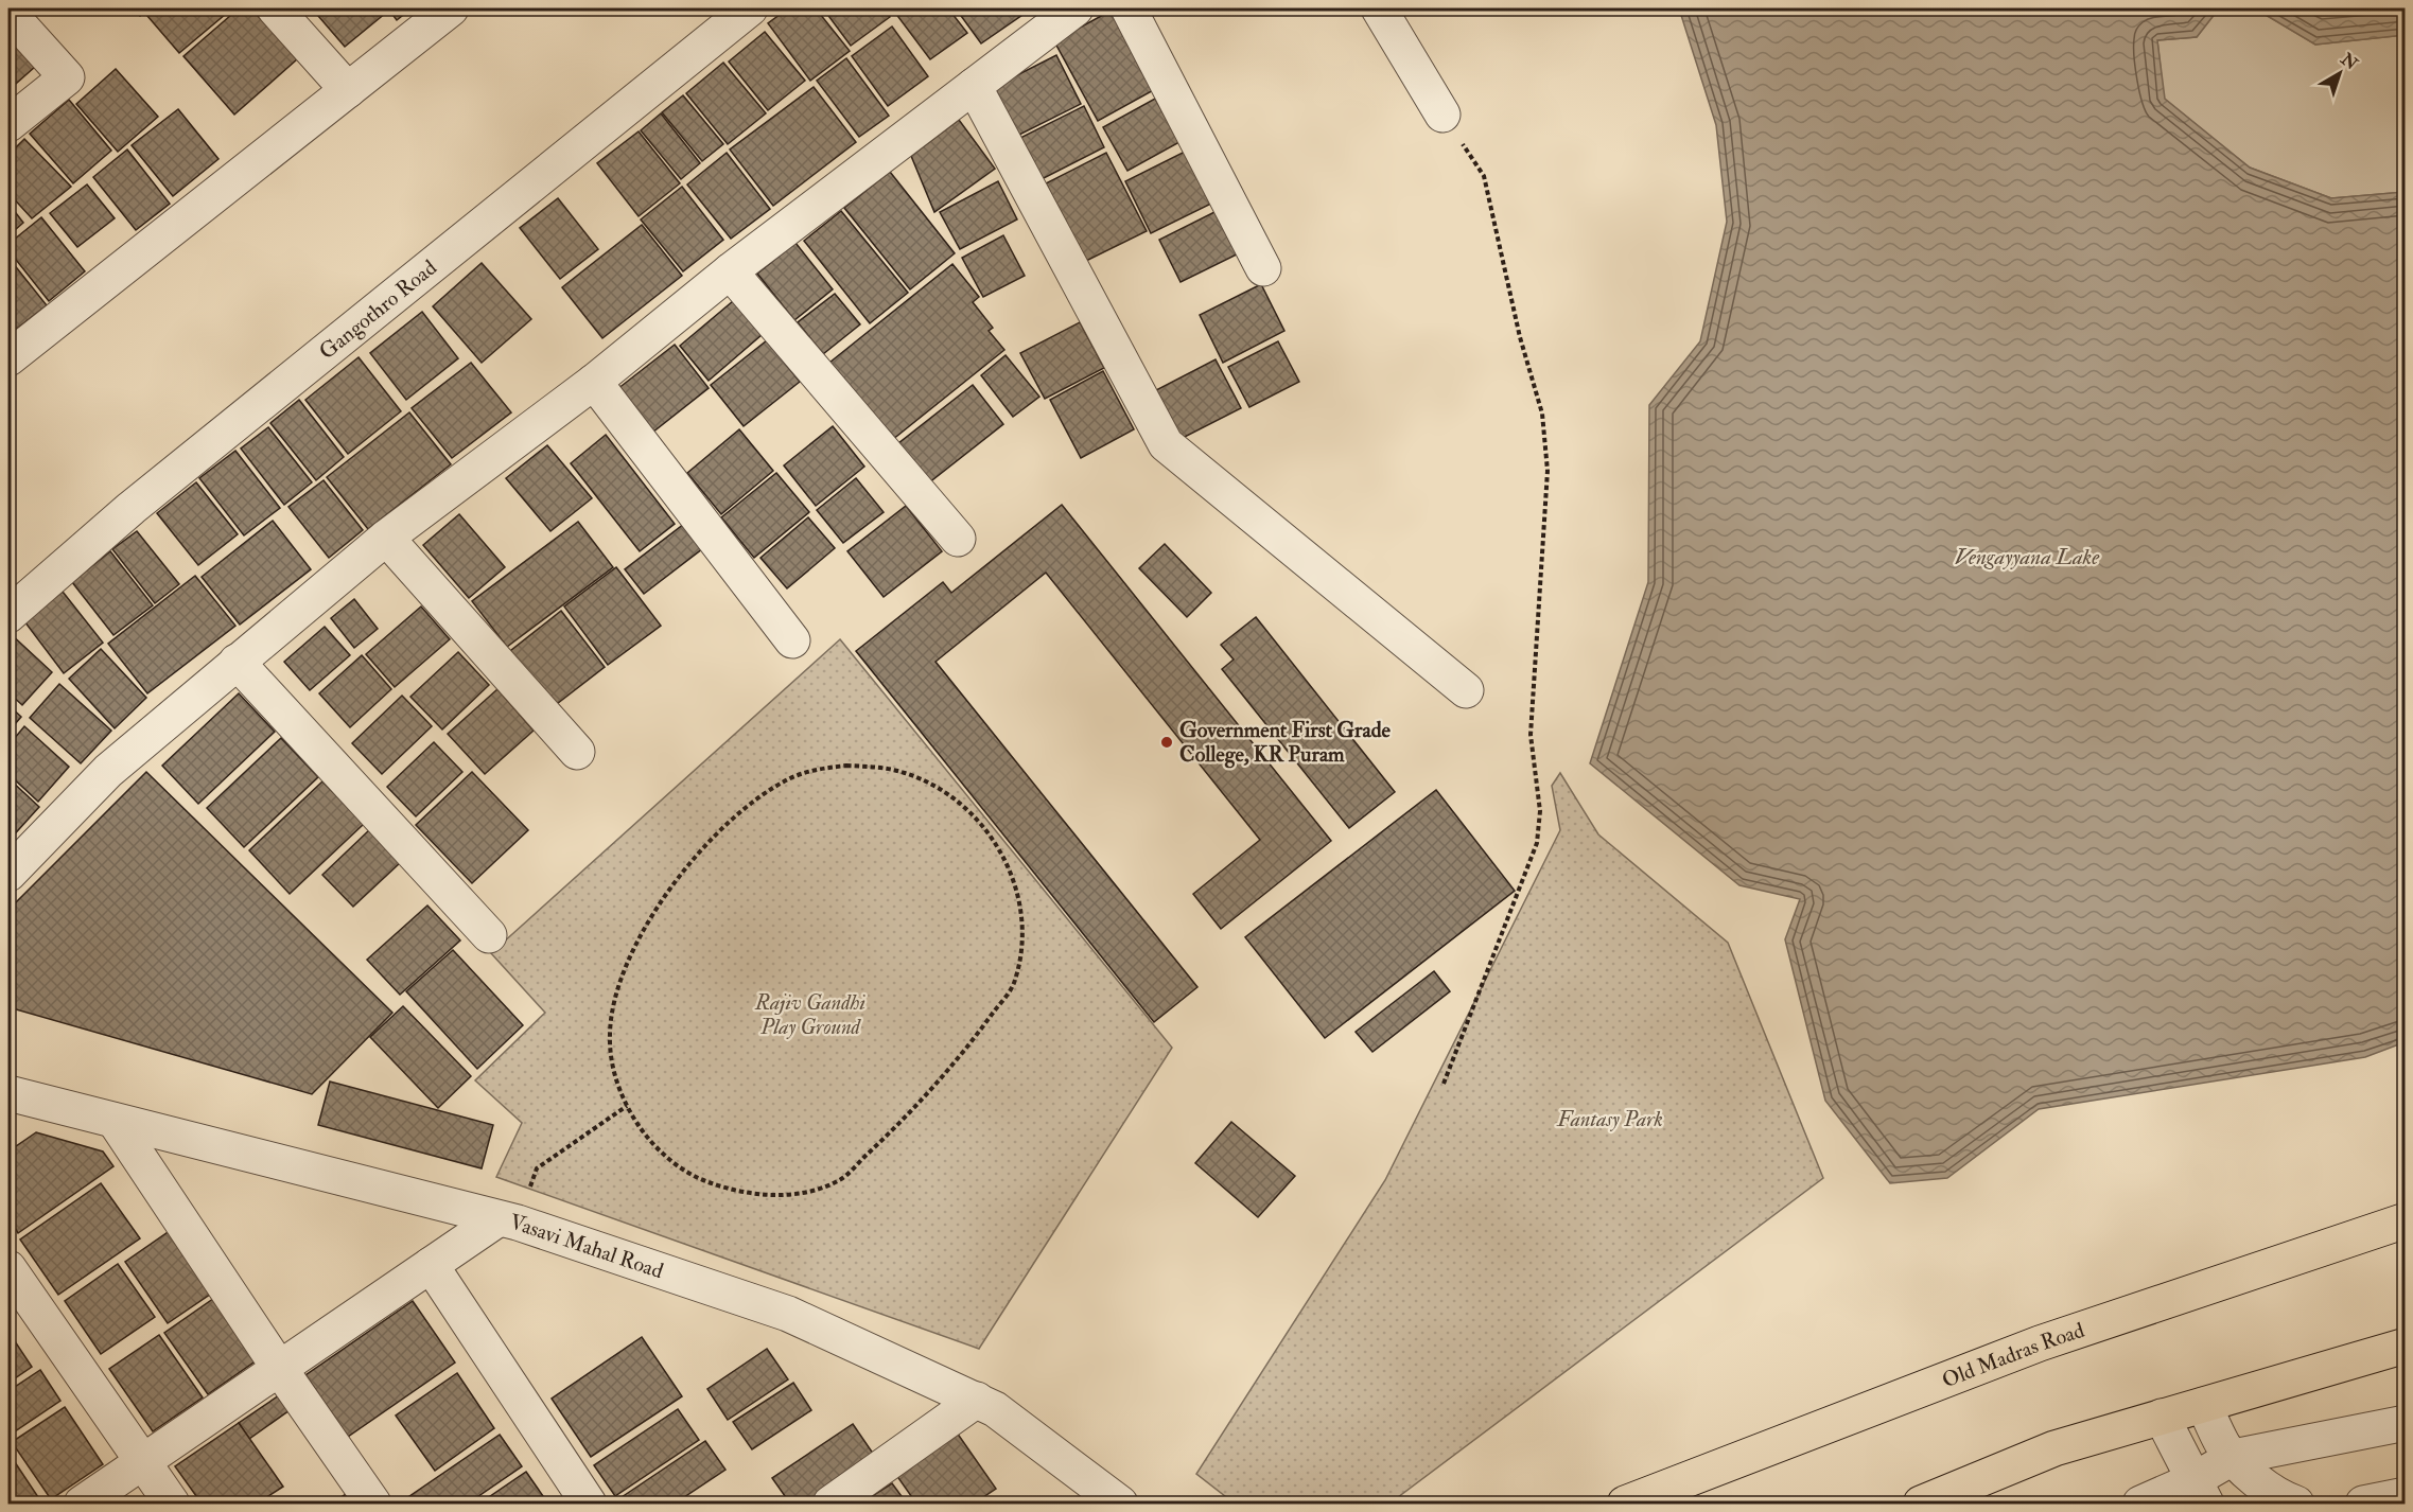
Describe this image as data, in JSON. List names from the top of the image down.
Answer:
{
  "streets": {
    "highway": ["Old Madras Road"],
    "street": ["Gangothro Road", "Vasavi Mahal Road"]
  },
  "water": ["Vengayyana Lake"],
  "parks": ["Rajiv Gandhi Play Ground", "Fantasy Park"],
  "places": ["Government First Grade College, KR Puram"],
  "north": "top right"
}
